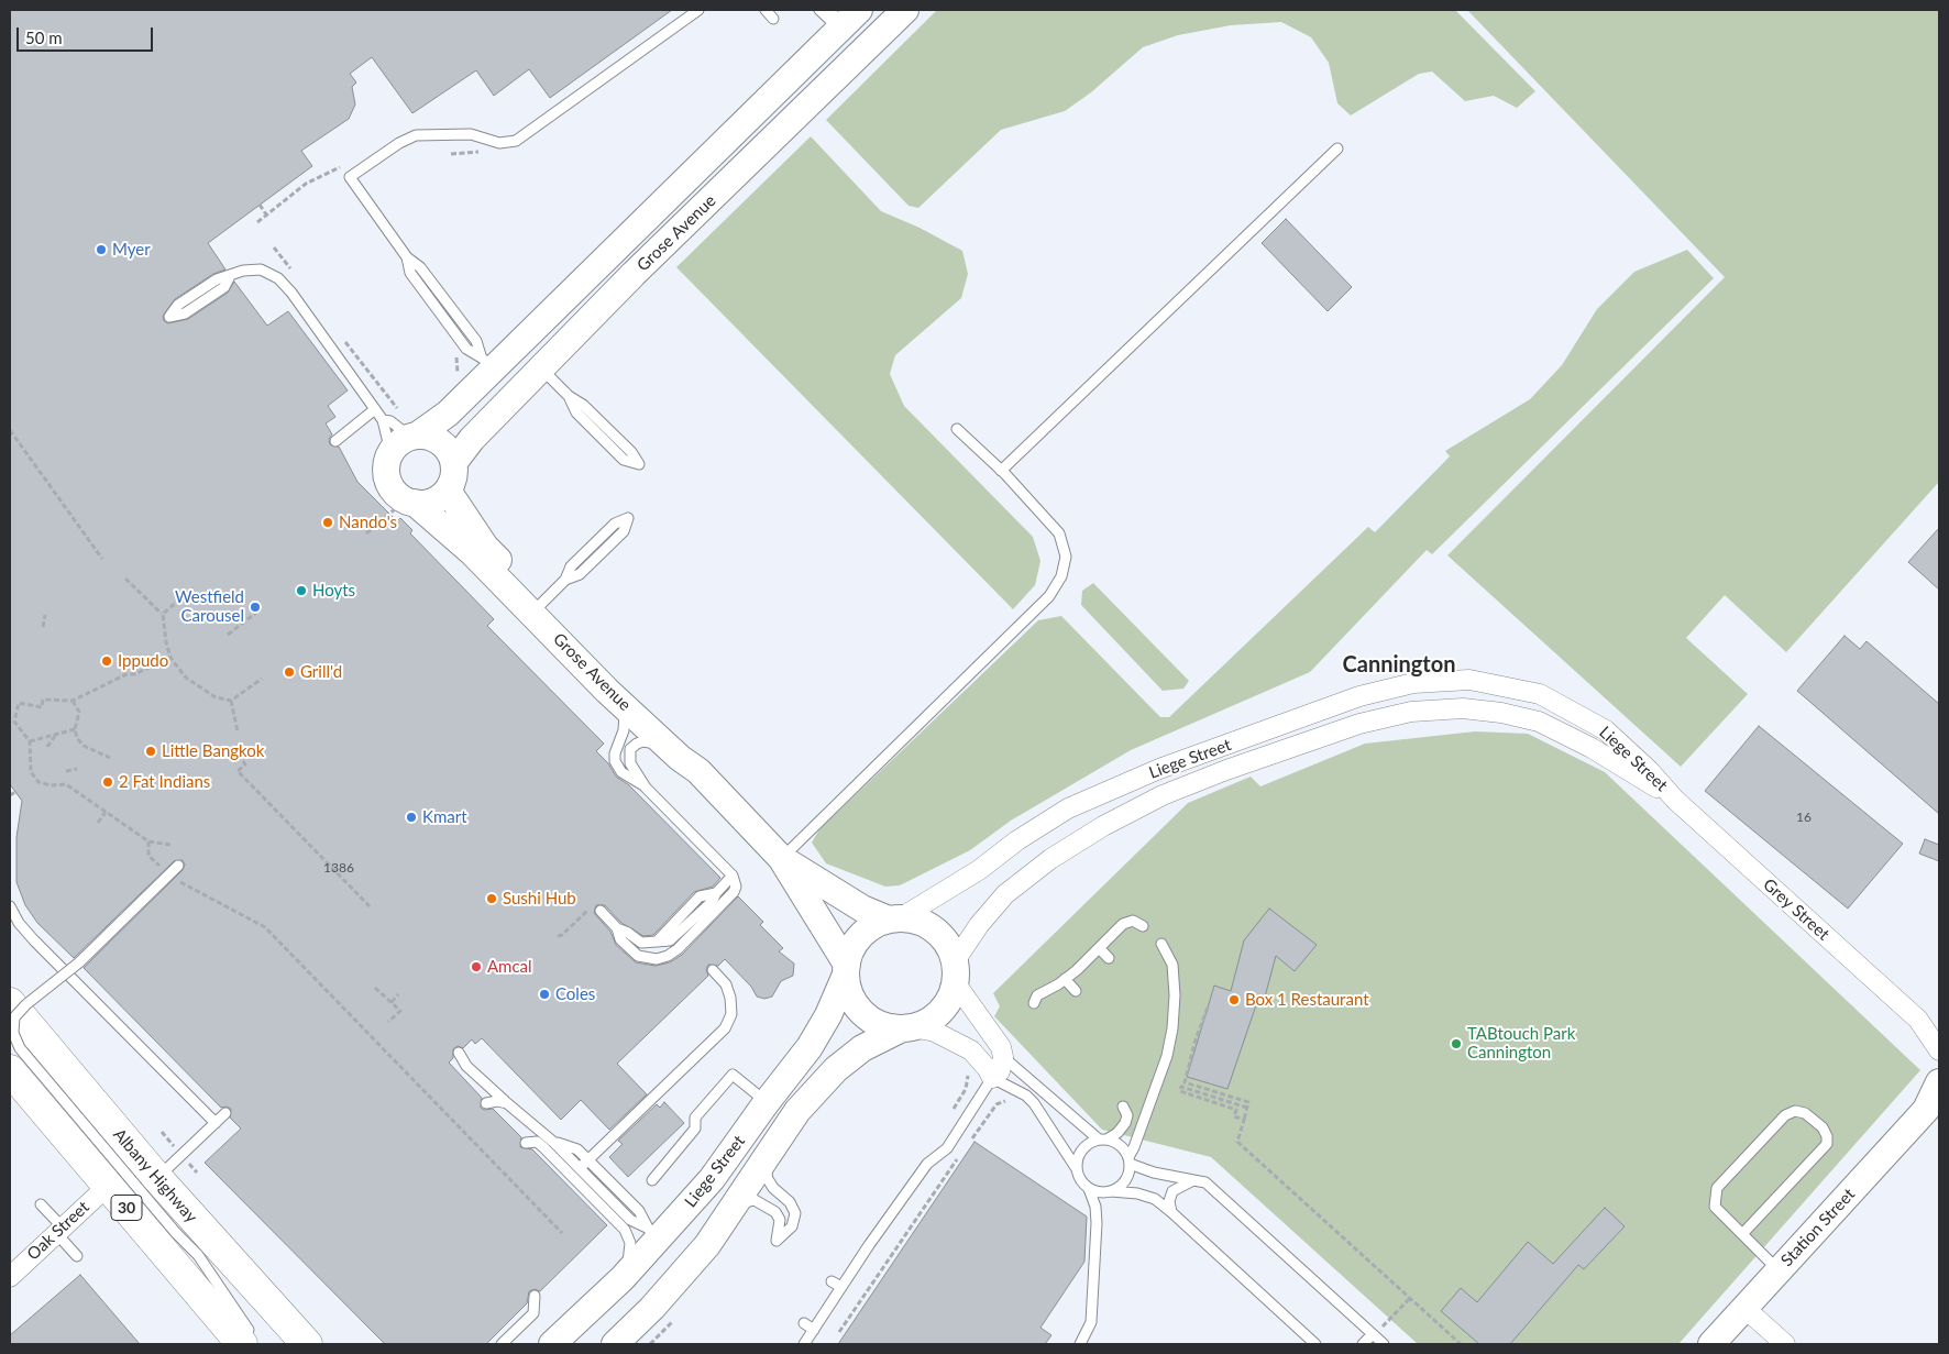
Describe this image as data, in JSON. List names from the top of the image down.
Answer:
{
  "streets": {
    "highway": ["Albany Highway", "30"],
    "street": [
      "Grose Avenue",
      "Liege Street",
      "Grey Street",
      "Station Street",
      "Oak Street"
    ]
  },
  "crossings": [
    ["Grose Avenue", "Liege Street"],
    ["Liege Street", "Grey Street"],
    ["30", "Oak Street"]
  ],
  "districts": ["Cannington"],
  "places": [
    "Myer",
    "Nando's",
    "Hoyts",
    "Westfield Carousel",
    "Ippudo",
    "Grill'd",
    "Little Bangkok",
    "2 Fat Indians",
    "Kmart",
    "Sushi Hub",
    "Amcal",
    "Coles",
    "Box 1 Restaurant",
    "TABtouch Park Cannington"
  ],
  "house_numbers": ["16", "1386"],
  "scale_bar": "50 m"
}
